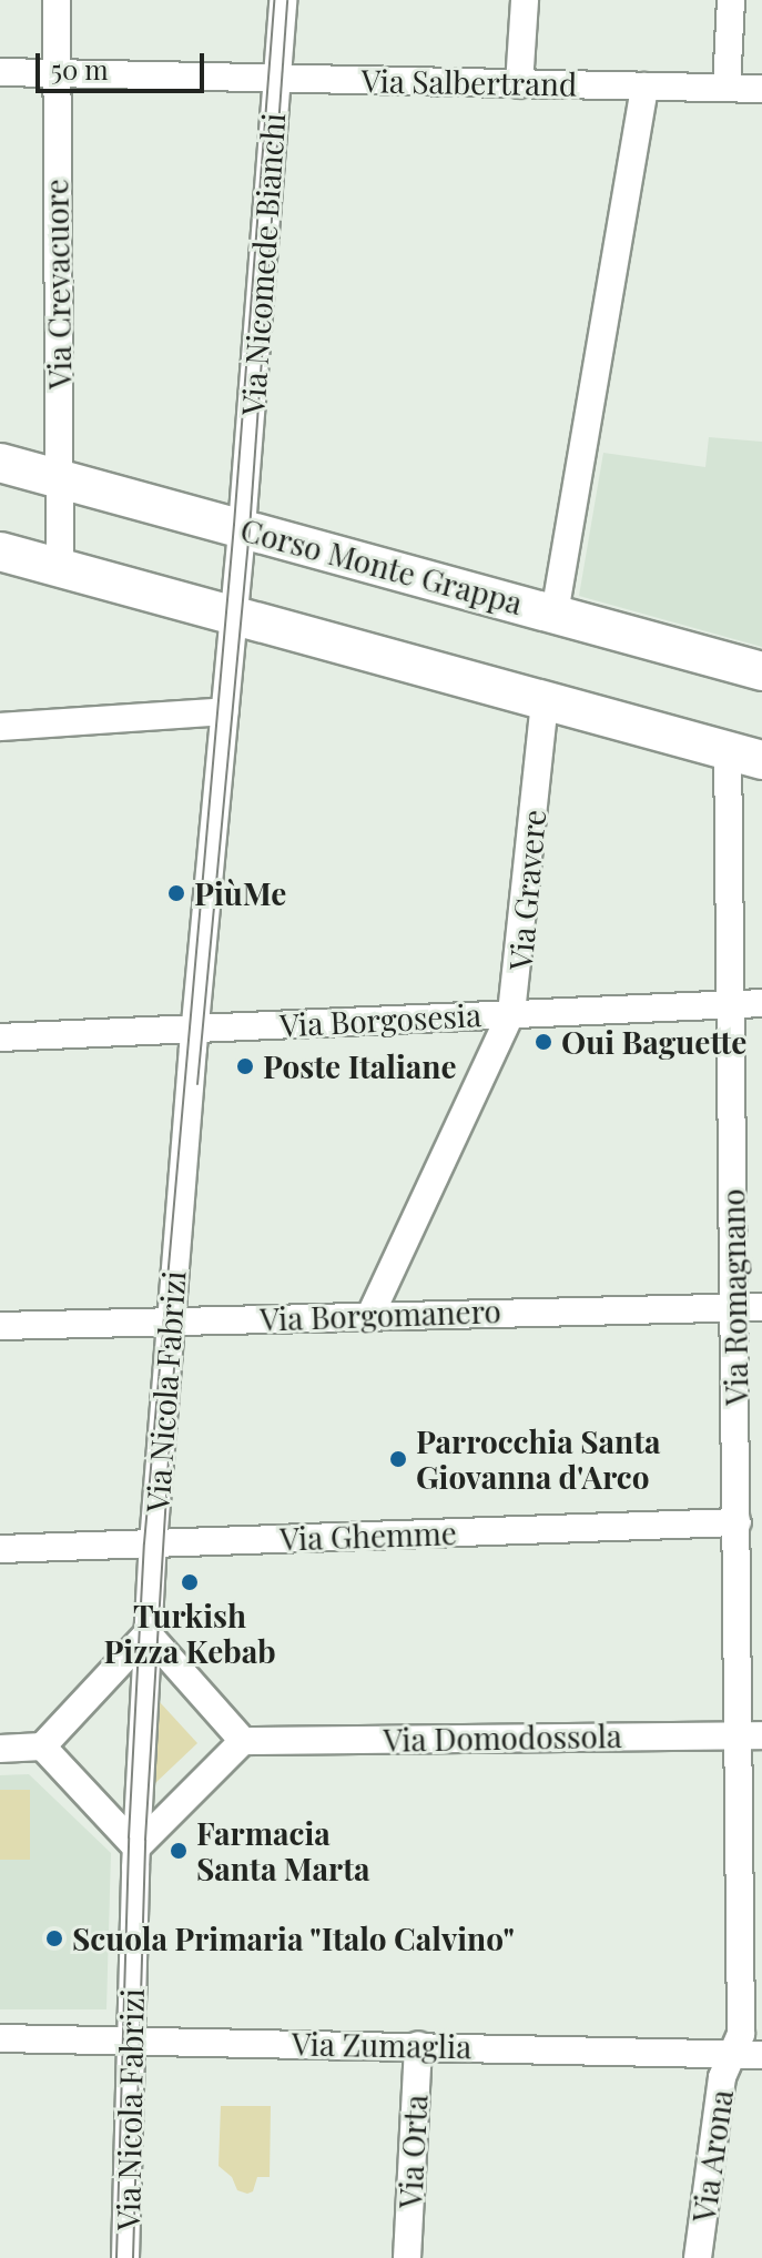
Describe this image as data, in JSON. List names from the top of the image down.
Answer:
{
  "streets": {
    "street": [
      "Via Salbertrand",
      "Via Nicomede Bianchi",
      "Via Crevacuore",
      "Corso Monte Grappa",
      "Via Gravere",
      "Via Borgosesia",
      "Via Romagnano",
      "Via Borgomanero",
      "Via Nicola Fabrizi",
      "Via Ghemme",
      "Via Domodossola",
      "Via Zumaglia",
      "Via Orta",
      "Via Arona"
    ]
  },
  "crossings": [
    ["Via Salbertrand", "Via Nicomede Bianchi"],
    ["Via Salbertrand", "Via Crevacuore"],
    ["Via Nicomede Bianchi", "Corso Monte Grappa"],
    ["Via Nicomede Bianchi", "Via Nicola Fabrizi"],
    ["Via Crevacuore", "Corso Monte Grappa"],
    ["Corso Monte Grappa", "Via Nicola Fabrizi"],
    ["Via Gravere", "Via Borgosesia"],
    ["Via Gravere", "Via Borgomanero"],
    ["Via Borgosesia", "Via Romagnano"],
    ["Via Borgosesia", "Via Nicola Fabrizi"],
    ["Via Romagnano", "Via Borgomanero"],
    ["Via Romagnano", "Via Ghemme"],
    ["Via Romagnano", "Via Domodossola"],
    ["Via Romagnano", "Via Zumaglia"],
    ["Via Romagnano", "Via Arona"],
    ["Via Borgomanero", "Via Nicola Fabrizi"],
    ["Via Nicola Fabrizi", "Via Ghemme"],
    ["Via Nicola Fabrizi", "Via Zumaglia"],
    ["Via Zumaglia", "Via Orta"],
    ["Via Zumaglia", "Via Arona"]
  ],
  "places": [
    "PiùMe",
    "Oui Baguette",
    "Poste Italiane",
    "Parrocchia Santa Giovanna d'Arco",
    "Turkish Pizza Kebab",
    "Farmacia Santa Marta",
    "Scuola Primaria \"Italo Calvino\""
  ],
  "scale_bar": "50 m"
}
